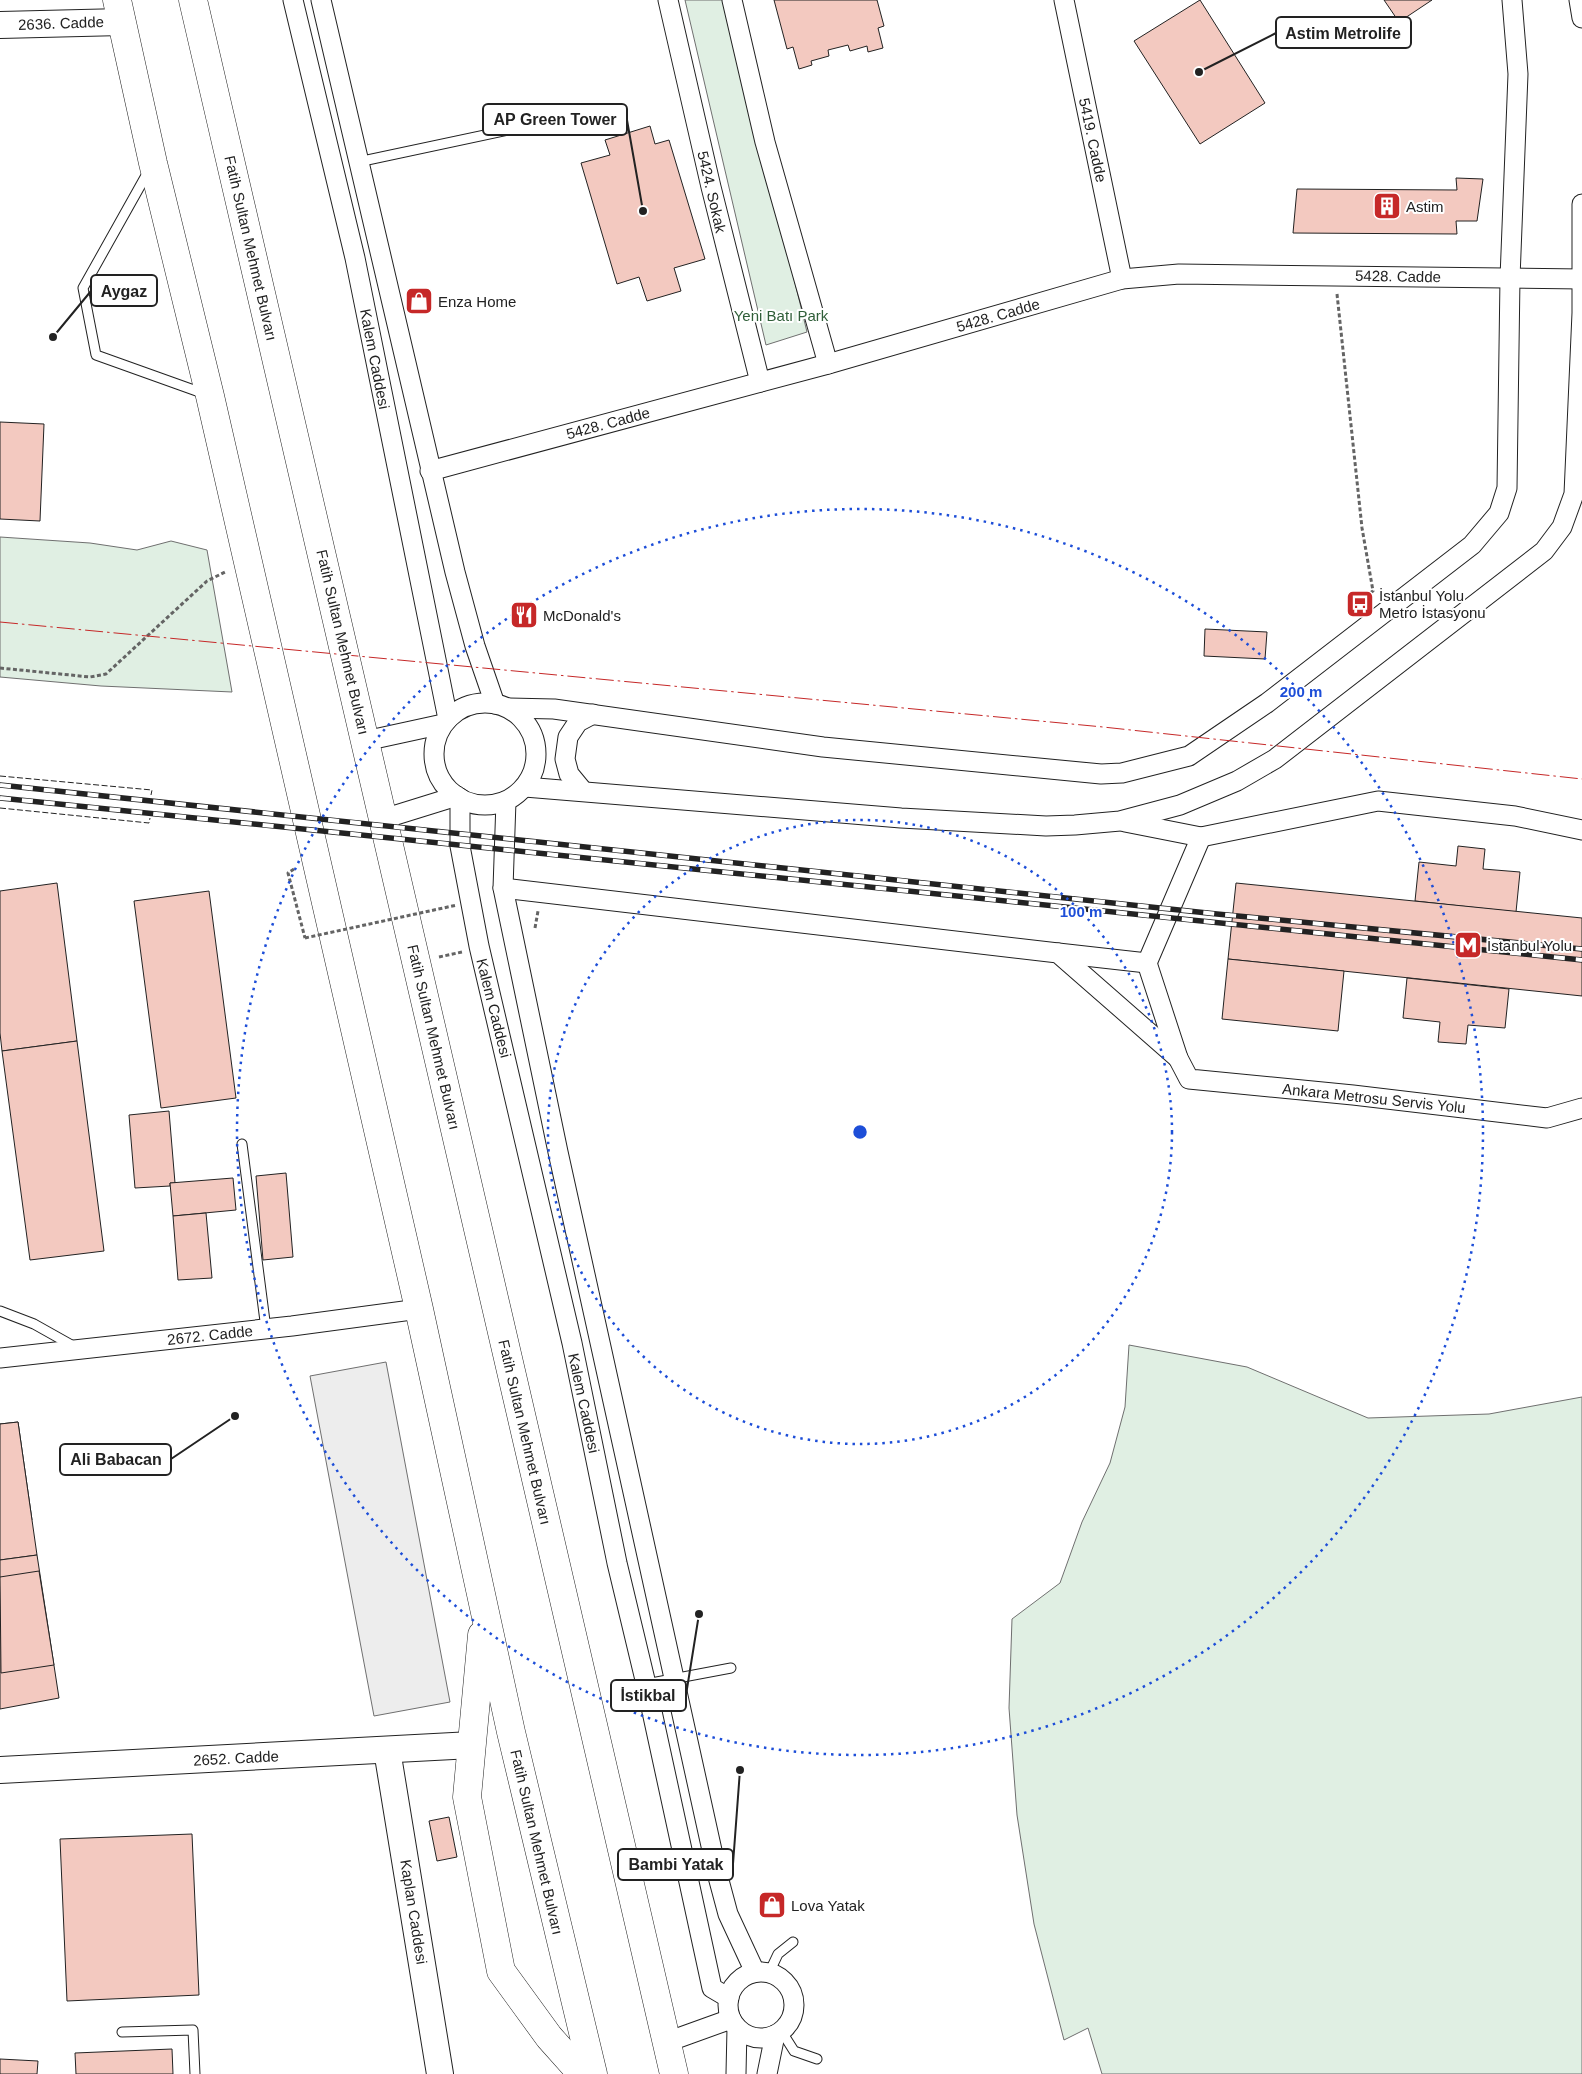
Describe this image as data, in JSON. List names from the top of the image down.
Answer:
{
  "streets": {
    "highway": ["Fatih Sultan Mehmet Bulvarı"],
    "street": [
      "2636. Cadde",
      "5419. Cadde",
      "5424. Sokak",
      "5428. Cadde",
      "Kalem Caddesi",
      "Ankara Metrosu Servis Yolu",
      "2672. Cadde",
      "2652. Cadde",
      "Kaplan Caddesi"
    ]
  },
  "crossings": [
    ["2636. Cadde", "Fatih Sultan Mehmet Bulvarı"],
    ["5419. Cadde", "5428. Cadde"],
    ["5424. Sokak", "5428. Cadde"],
    ["Fatih Sultan Mehmet Bulvarı", "2672. Cadde"],
    ["5428. Cadde", "Kalem Caddesi"],
    ["2652. Cadde", "Kaplan Caddesi"]
  ],
  "parks": ["Yeni Batı Park"],
  "places": {
    "other": [
      "Astim Metrolife",
      "AP Green Tower",
      "Aygaz",
      "Ali Babacan",
      "İstikbal",
      "Bambi Yatak"
    ],
    "building": ["Astim"],
    "shop": ["Enza Home", "Lova Yatak"],
    "bus stop": ["İstanbul Yolu Metro İstasyonu"],
    "restaurant": ["McDonald's"],
    "metro station": ["İstanbul Yolu"]
  },
  "rings": ["200 m", "100 m"]
}
